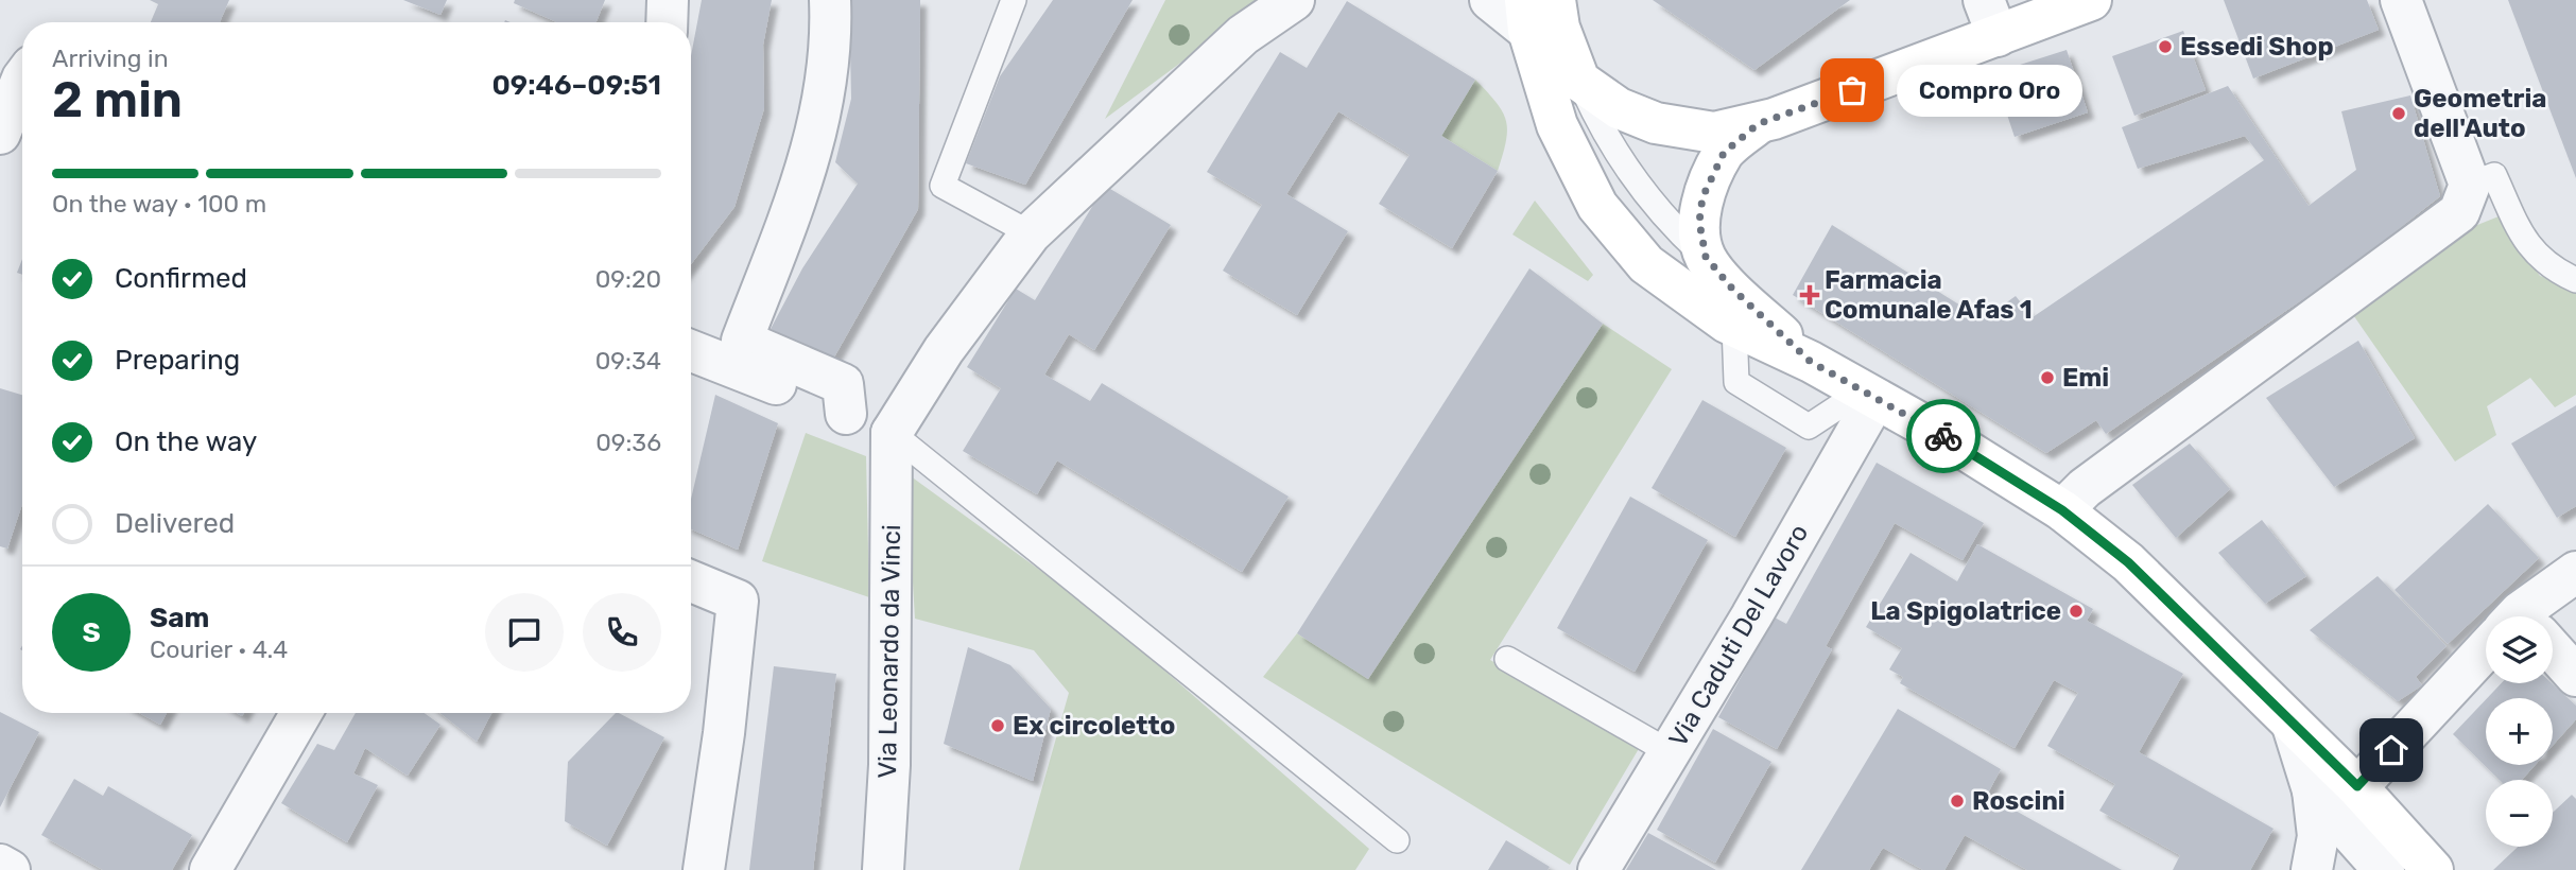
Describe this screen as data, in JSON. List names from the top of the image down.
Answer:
{
  "streets": {
    "street": ["Via Caduti Del Lavoro", "Via Leonardo da Vinci"]
  },
  "places": {
    "other": [
      "Essedi Shop",
      "Compro Oro",
      "Geometria dell'Auto",
      "Emi",
      "La Spigolatrice",
      "Ex circoletto",
      "Roscini"
    ],
    "health": ["Farmacia Comunale Afas 1"]
  },
  "page": {
    "heading": ["2 min", "Arriving in", "09:46–09:51"],
    "panel": ["Sam", "Courier · 4.4"],
    "bubble": "Compro Oro",
    "bar": "On the way · 100 m",
    "list": [
      ["Confirmed", "09:20"],
      ["Preparing", "09:34"],
      ["On the way", "09:36"],
      "Delivered"
    ],
    "round": "S",
    "map_buttons": ["+", "−"]
  }
}
